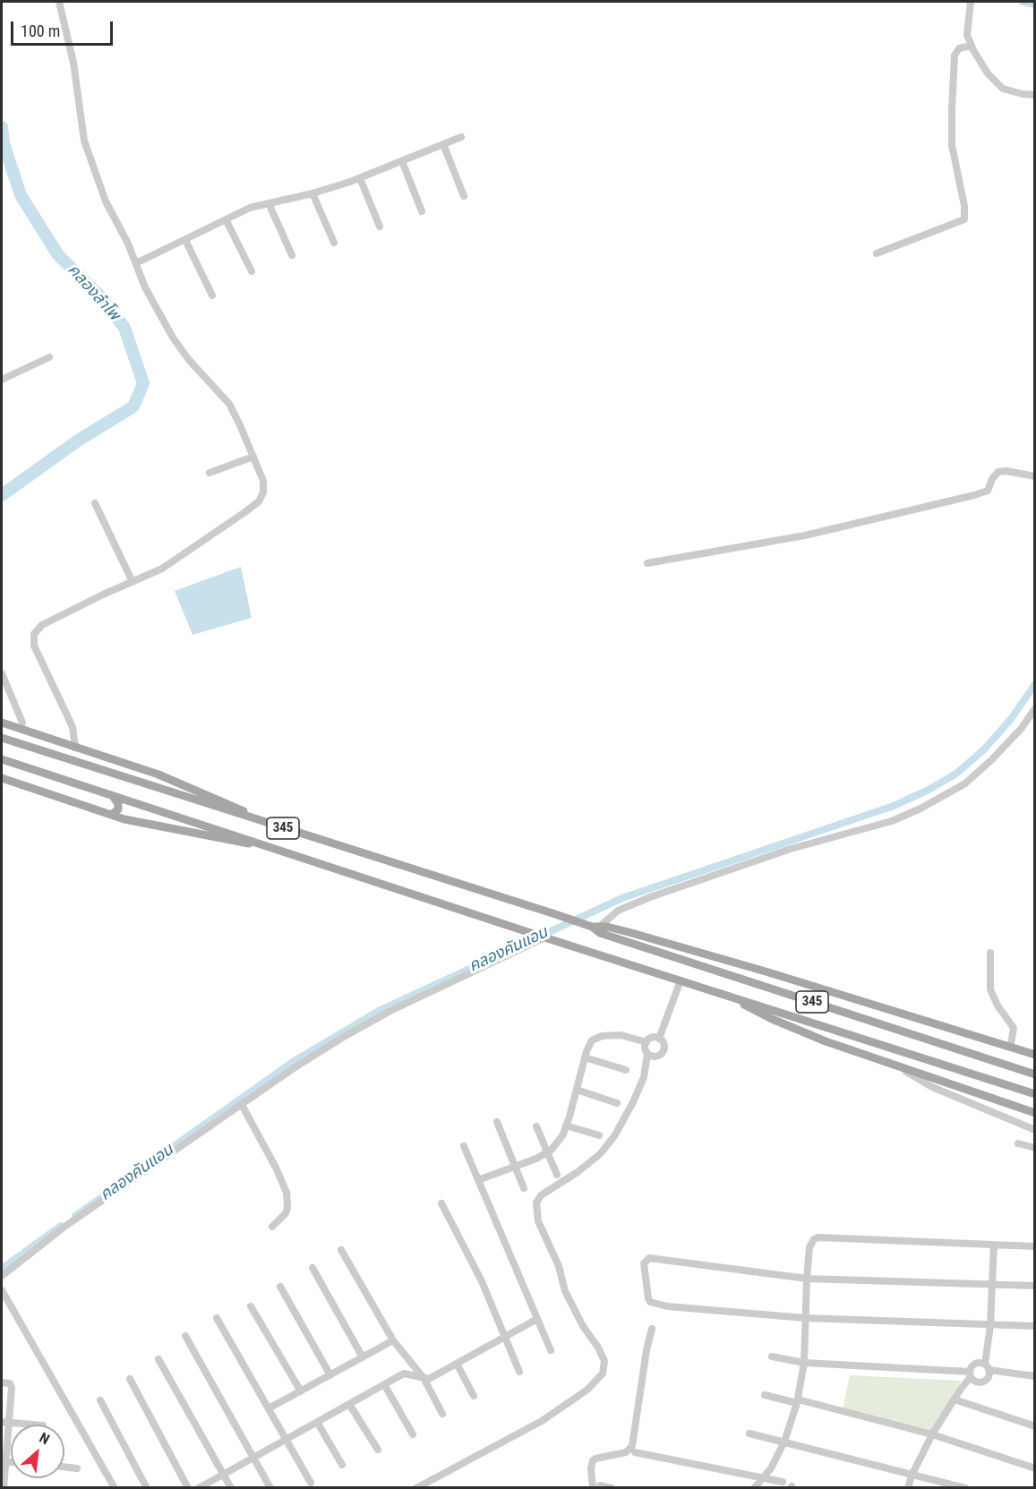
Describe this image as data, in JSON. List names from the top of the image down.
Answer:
{
  "streets": {
    "main road": ["345"]
  },
  "water": ["คลองลำโพ", "คลองคันแอน"],
  "scale_bar": "100 m",
  "north": "top right"
}
